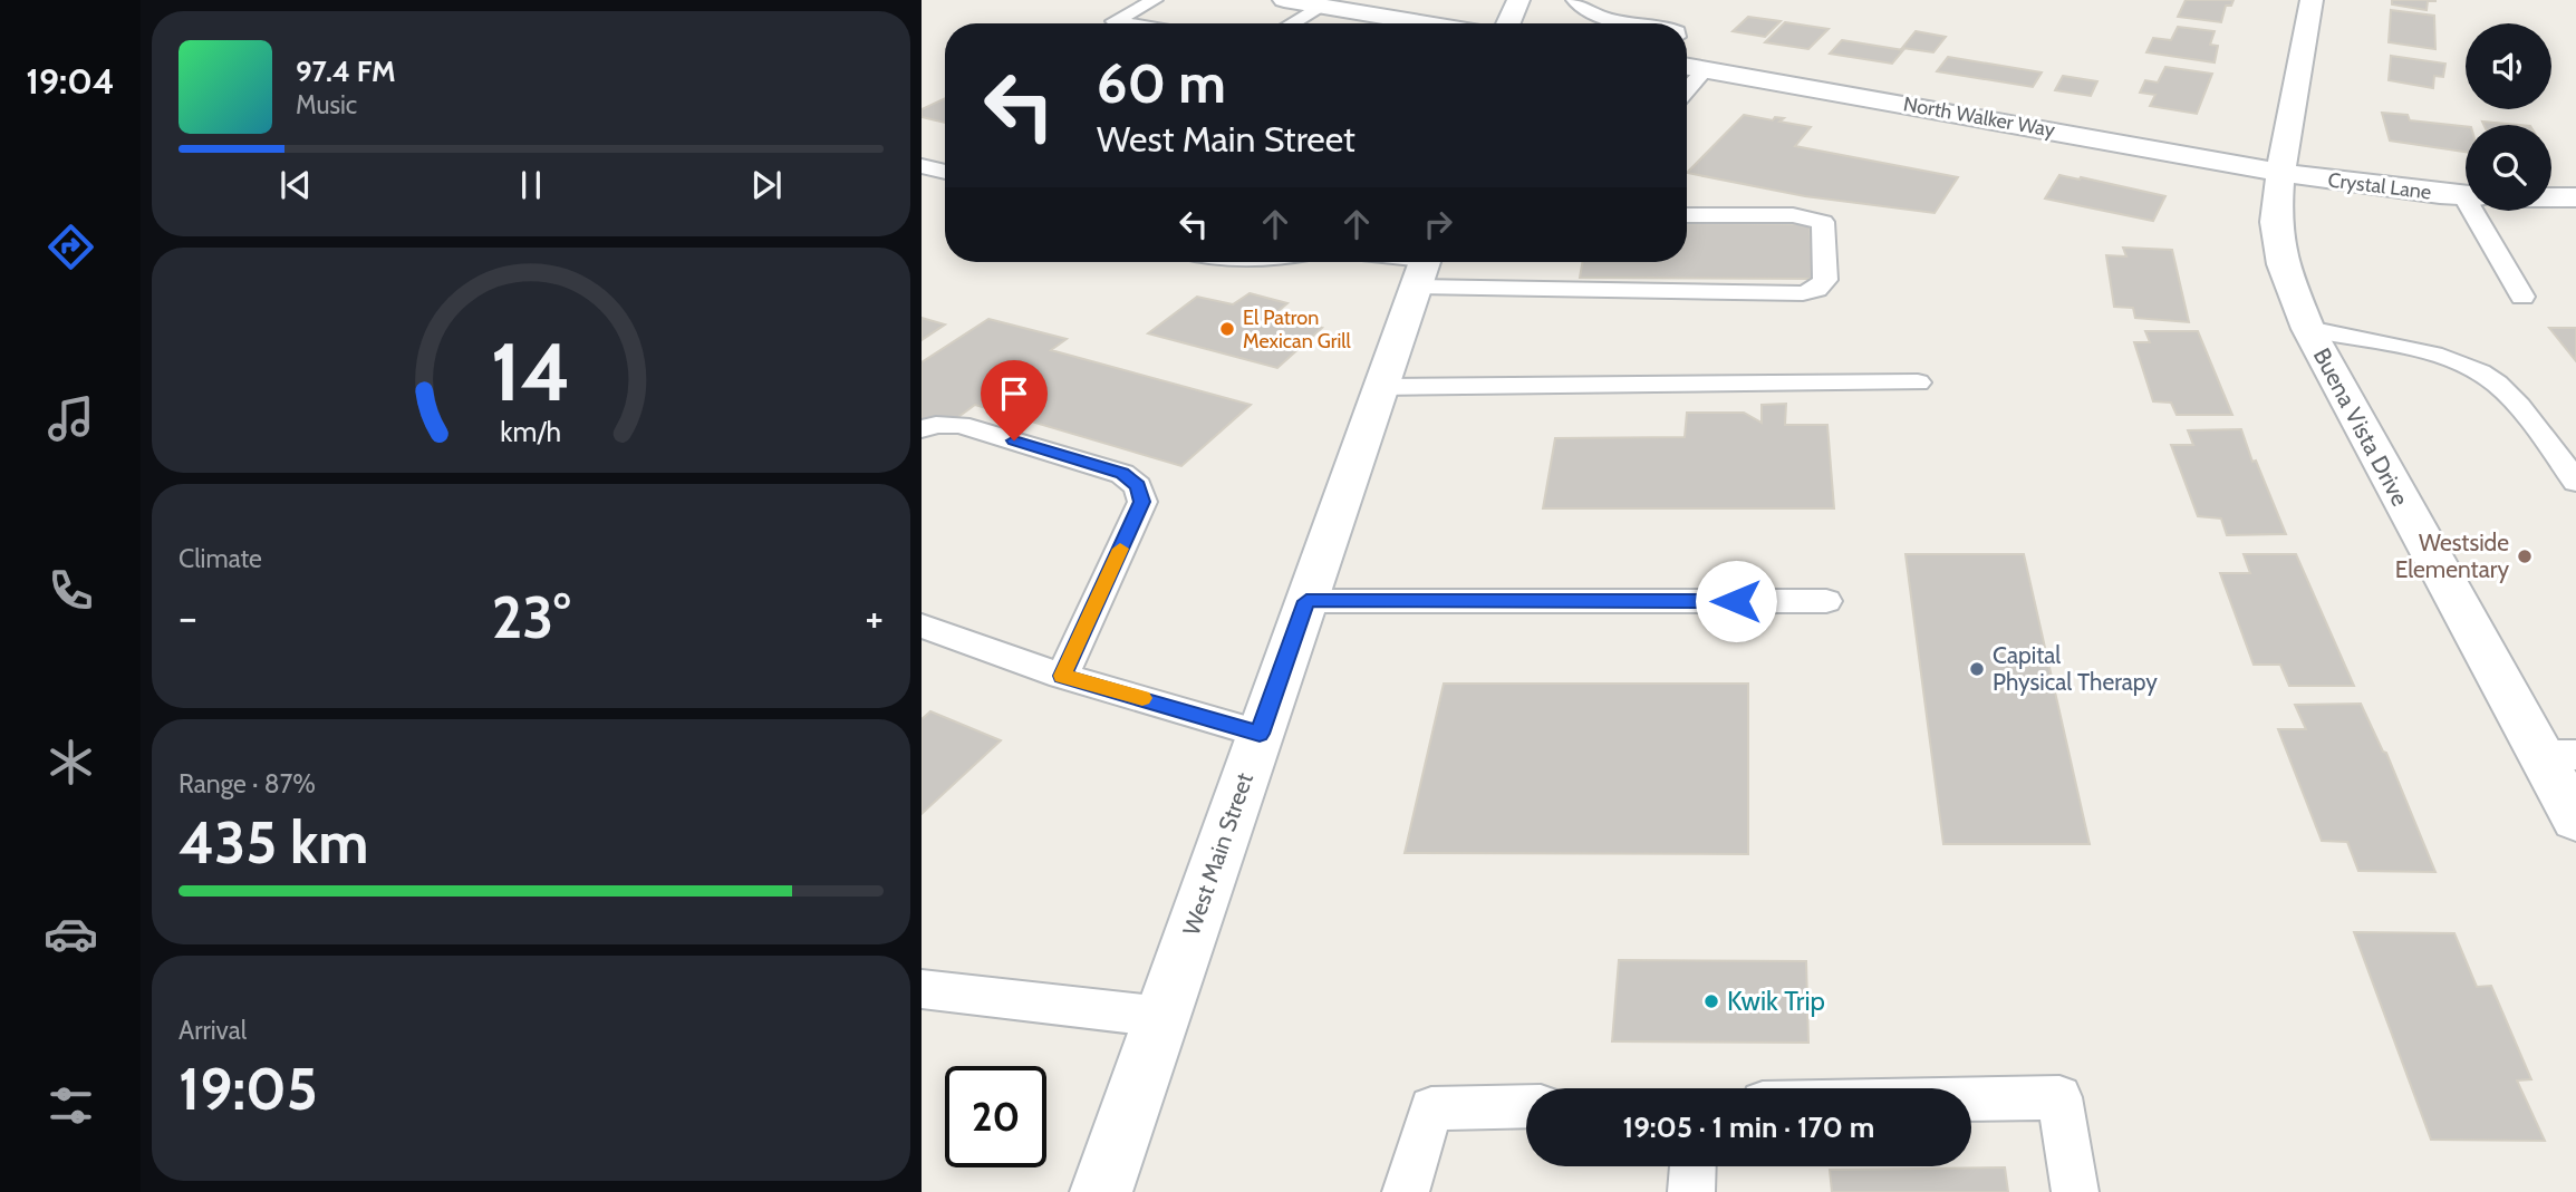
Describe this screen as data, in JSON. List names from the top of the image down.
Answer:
{
  "streets": {
    "street": [
      "North Walker Way",
      "Crystal Lane",
      "Buena Vista Drive",
      "West Main Street"
    ]
  },
  "crossings": [
    ["North Walker Way", "Crystal Lane"],
    ["North Walker Way", "Buena Vista Drive"],
    ["Crystal Lane", "Buena Vista Drive"]
  ],
  "places": [
    "El Patron Mexican Grill",
    "Westside Elementary",
    "Capital Physical Therapy",
    "Kwik Trip"
  ],
  "page": {
    "tabs": "19:04",
    "turn": ["60 m", "West Main Street"],
    "song": ["97.4 FM", "Music"],
    "tile": [
      "Climate",
      ["Range · 87%", "435 km"],
      ["Arrival", "19:05"]
    ],
    "heat": ["−", "23°", "+"],
    "limit": "20",
    "trip": "19:05 · 1 min · 170 m",
    "gauge": ["14", "km/h"]
  }
}
